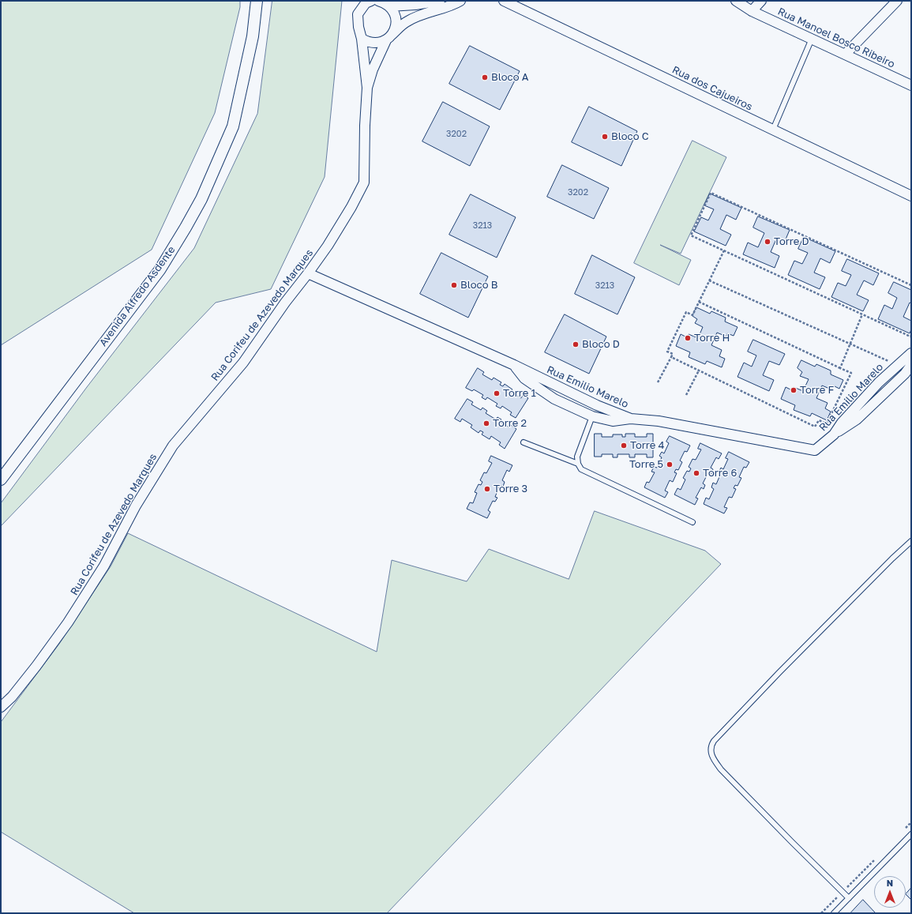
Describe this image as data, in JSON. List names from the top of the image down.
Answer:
{
  "streets": {
    "street": [
      "Rua Manoel Bosco Ribeiro",
      "Rua dos Cajueiros",
      "Avenida Alfredo Asdente",
      "Rua Corifeu de Azevedo Marques",
      "Rua Emilio Marelo"
    ]
  },
  "crossings": [
    ["Rua Corifeu de Azevedo Marques", "Rua Emilio Marelo"]
  ],
  "places": [
    "Bloco A",
    "Bloco C",
    "Torre D",
    "Bloco B",
    "Torre H",
    "Bloco D",
    "Torre F",
    "Torre 1",
    "Torre 2",
    "Torre 4",
    "Torre 5",
    "Torre 6",
    "Torre 3"
  ],
  "house_numbers": [
    "3202",
    "3202",
    "3213",
    "3213"
  ],
  "north": "top"
}
